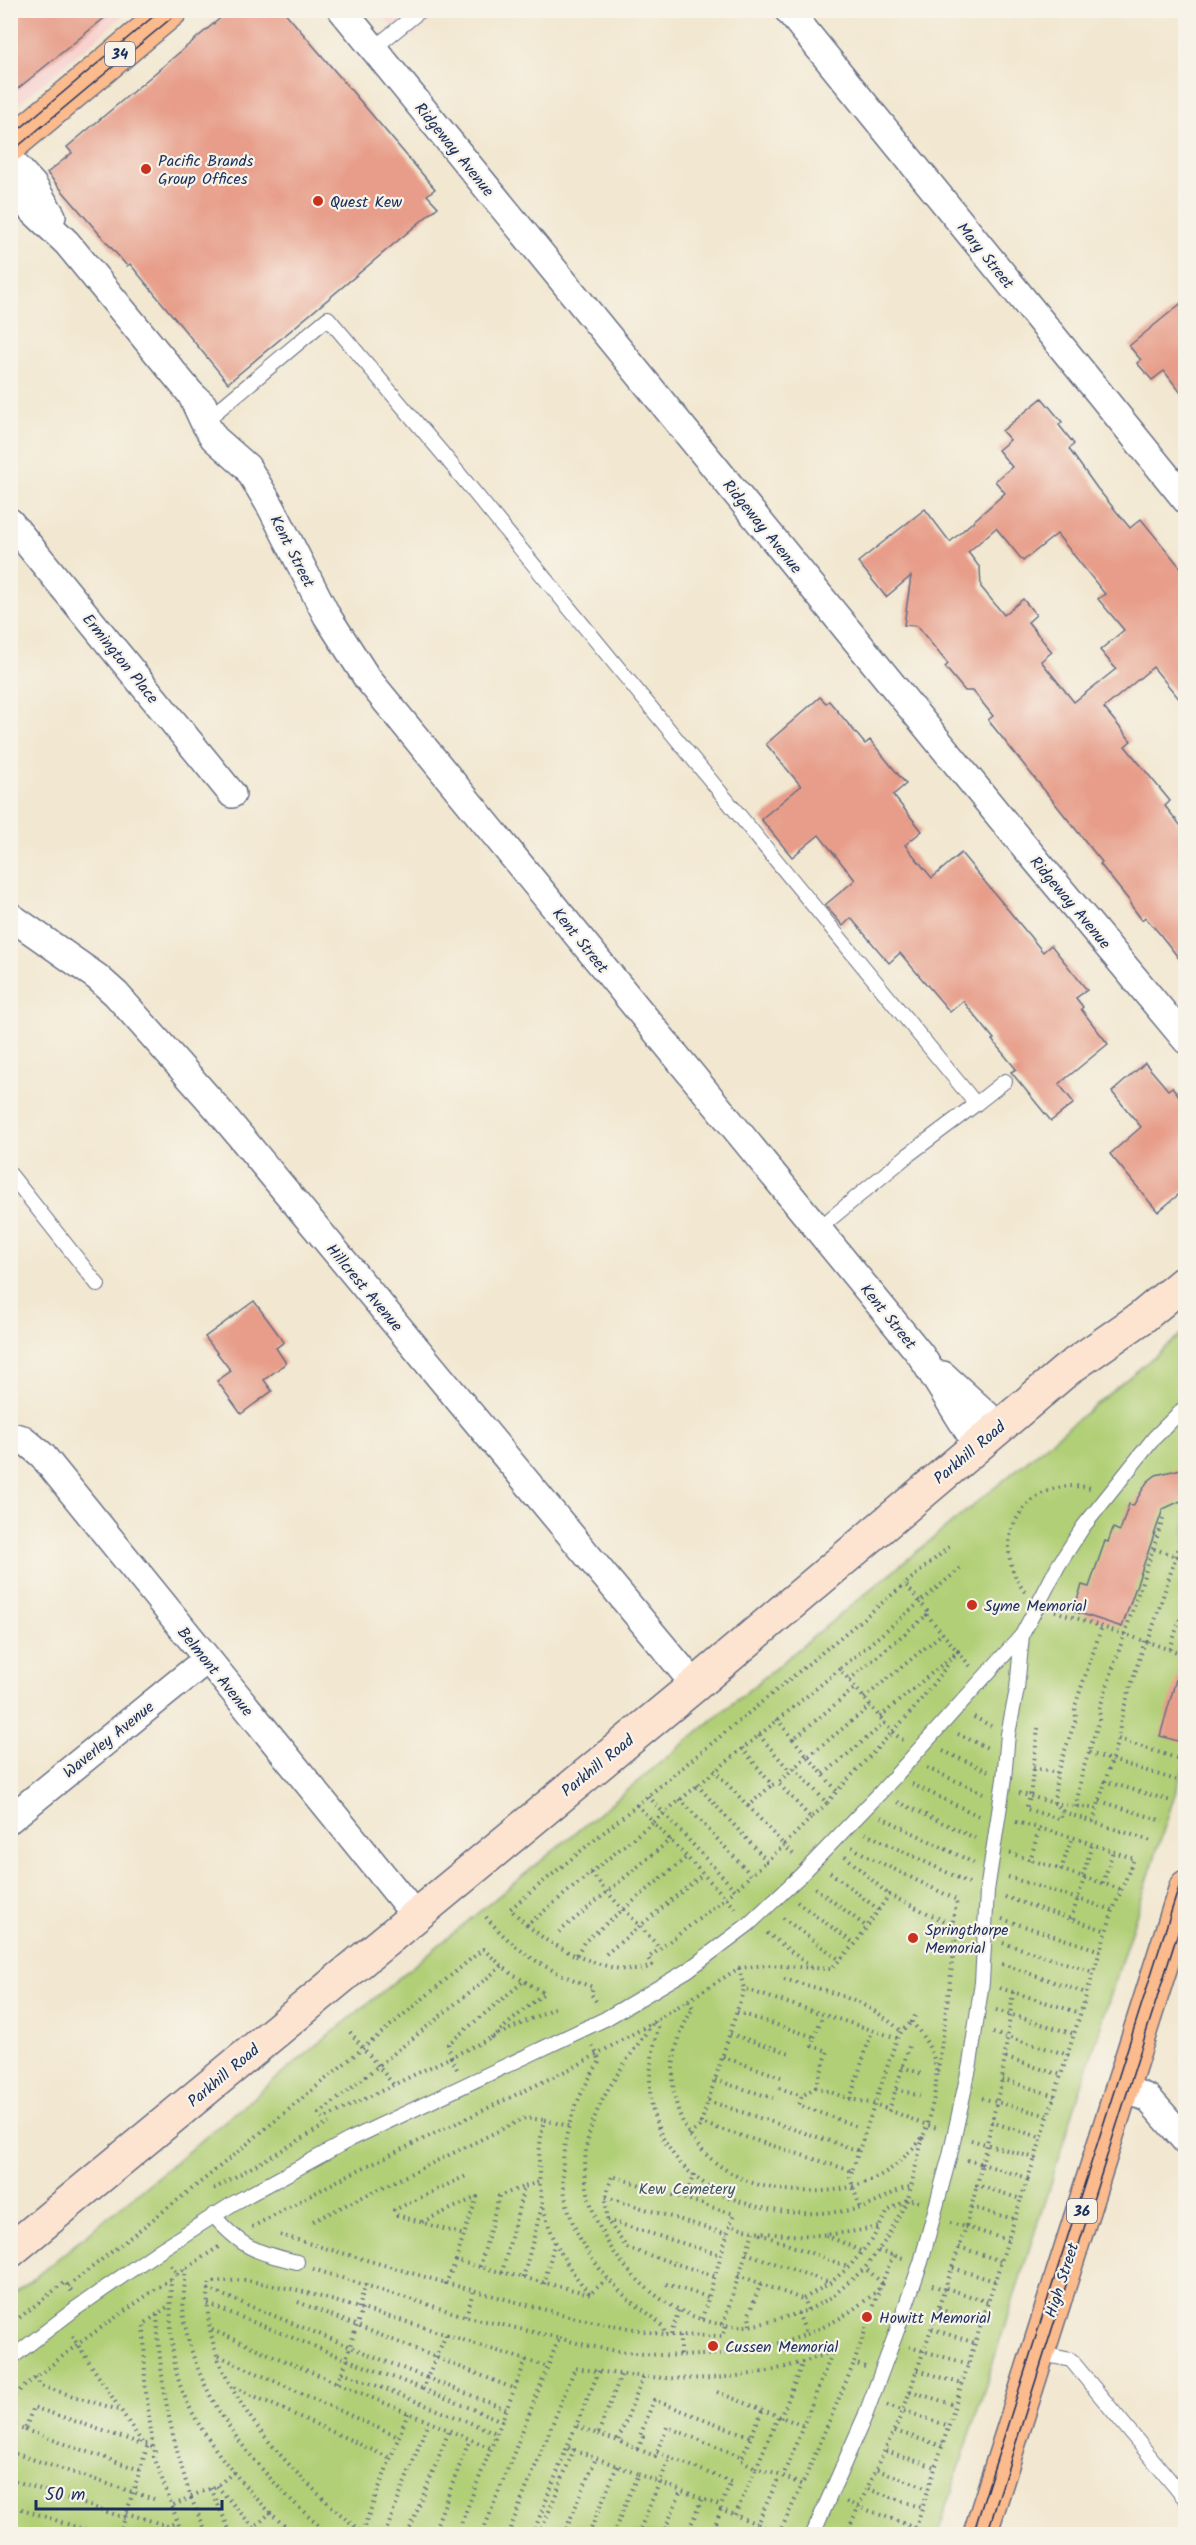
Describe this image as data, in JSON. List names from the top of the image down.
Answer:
{
  "streets": {
    "main road": ["34", "36", "High Street"],
    "street": [
      "Ridgeway Avenue",
      "Mary Street",
      "Kent Street",
      "Ermington Place",
      "Hillcrest Avenue",
      "Parkhill Road",
      "Belmont Avenue",
      "Waverley Avenue"
    ]
  },
  "crossings": [
    ["Kent Street", "Parkhill Road"],
    ["Hillcrest Avenue", "Parkhill Road"],
    ["Parkhill Road", "Belmont Avenue"],
    ["Belmont Avenue", "Waverley Avenue"]
  ],
  "parks": ["Kew Cemetery"],
  "places": [
    "Pacific Brands Group Offices",
    "Quest Kew",
    "Syme Memorial",
    "Springthorpe Memorial",
    "Howitt Memorial",
    "Cussen Memorial"
  ],
  "scale_bar": "50 m"
}
